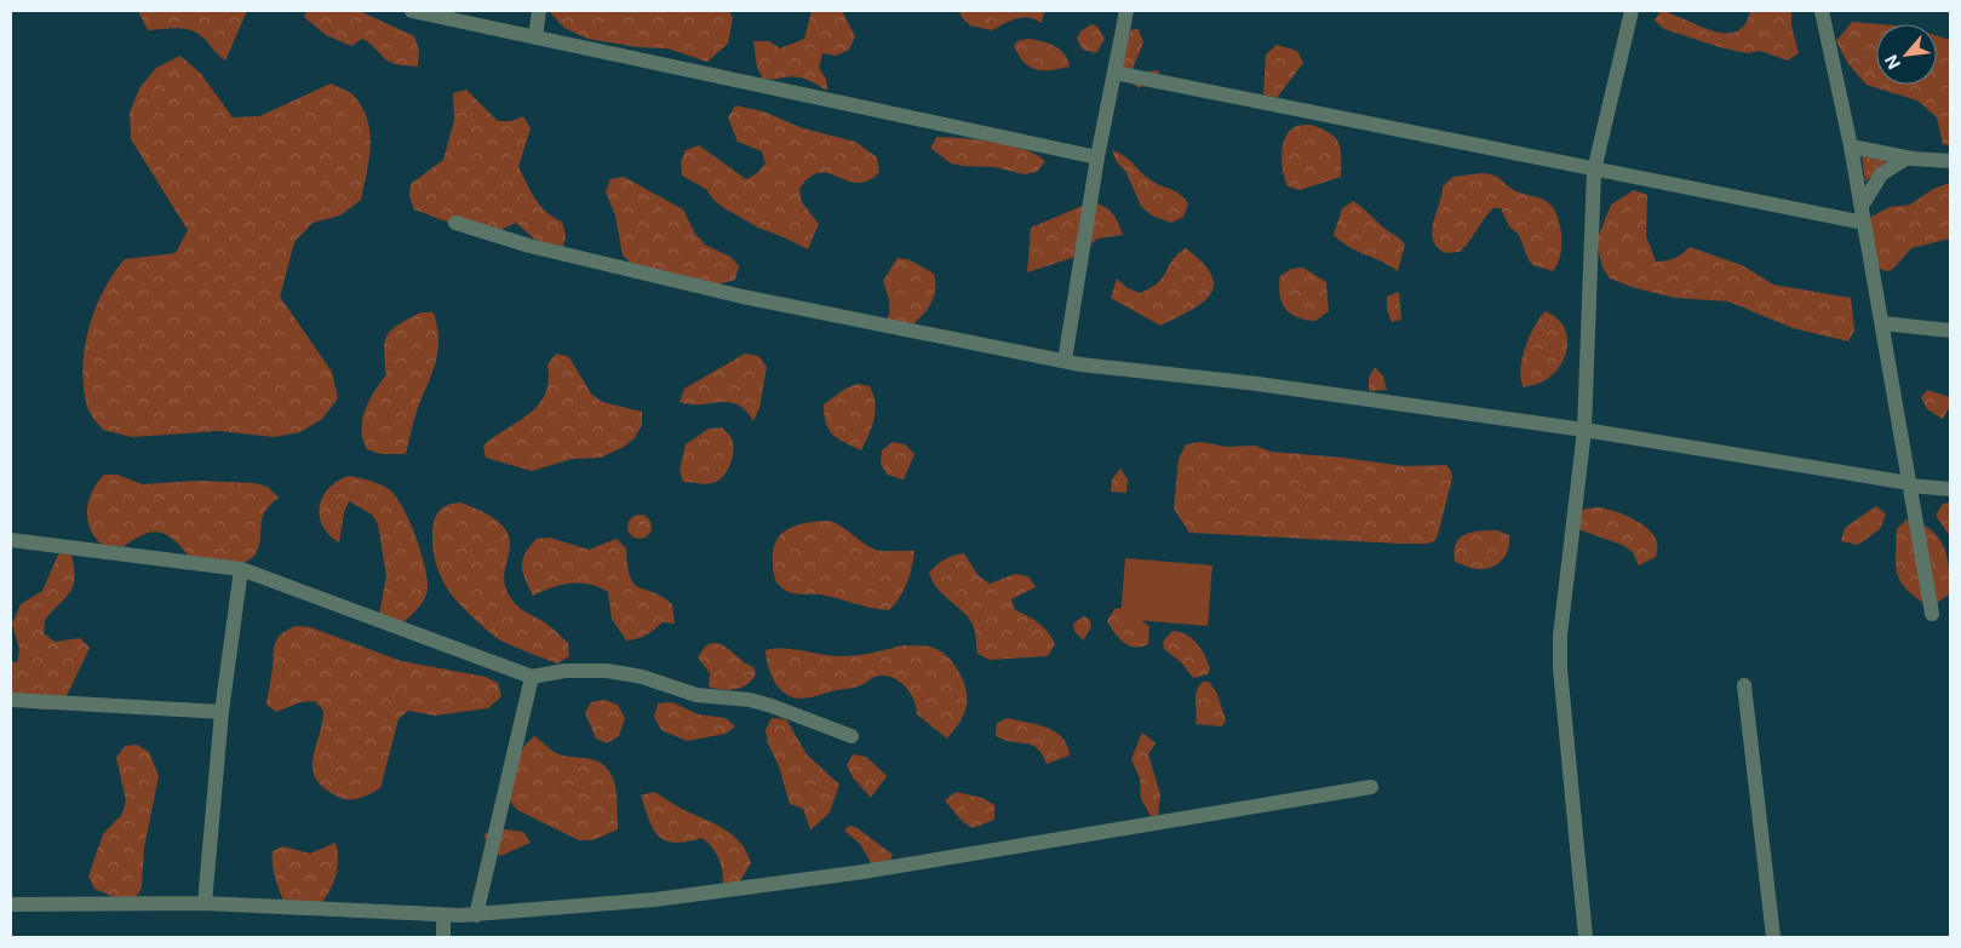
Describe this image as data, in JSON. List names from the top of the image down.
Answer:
{
  "north": "bottom left"
}
